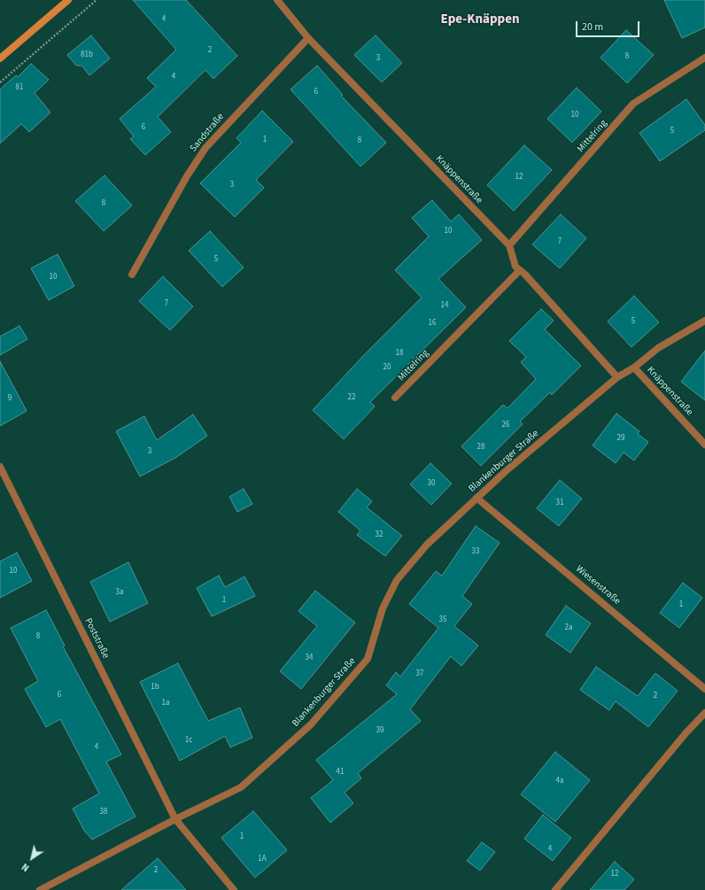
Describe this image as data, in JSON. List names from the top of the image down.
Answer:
{
  "streets": {
    "street": [
      "Sandstraße",
      "Mittelring",
      "Knäppenstraße",
      "Blankenburger Straße",
      "Wiesenstraße",
      "Poststraße"
    ]
  },
  "crossings": [
    ["Sandstraße", "Knäppenstraße"],
    ["Mittelring", "Knäppenstraße"],
    ["Knäppenstraße", "Blankenburger Straße"],
    ["Blankenburger Straße", "Wiesenstraße"],
    ["Blankenburger Straße", "Poststraße"]
  ],
  "districts": ["Epe-Knäppen"],
  "house_numbers": [
    "4",
    "2",
    "81b",
    "8",
    "3",
    "4",
    "81",
    "6",
    "10",
    "6",
    "5",
    "1",
    "8",
    "12",
    "3",
    "8",
    "10",
    "7",
    "5",
    "10",
    "7",
    "14",
    "5",
    "16",
    "18",
    "20",
    "22",
    "9",
    "26",
    "29",
    "28",
    "3",
    "30",
    "31",
    "32",
    "33",
    "10",
    "3a",
    "1",
    "1",
    "35",
    "2a",
    "8",
    "34",
    "37",
    "1b",
    "6",
    "2",
    "1a",
    "39",
    "1c",
    "4",
    "41",
    "4a",
    "38",
    "1",
    "4",
    "1A",
    "2",
    "12"
  ],
  "scale_bar": "20 m",
  "north": "bottom left"
}
